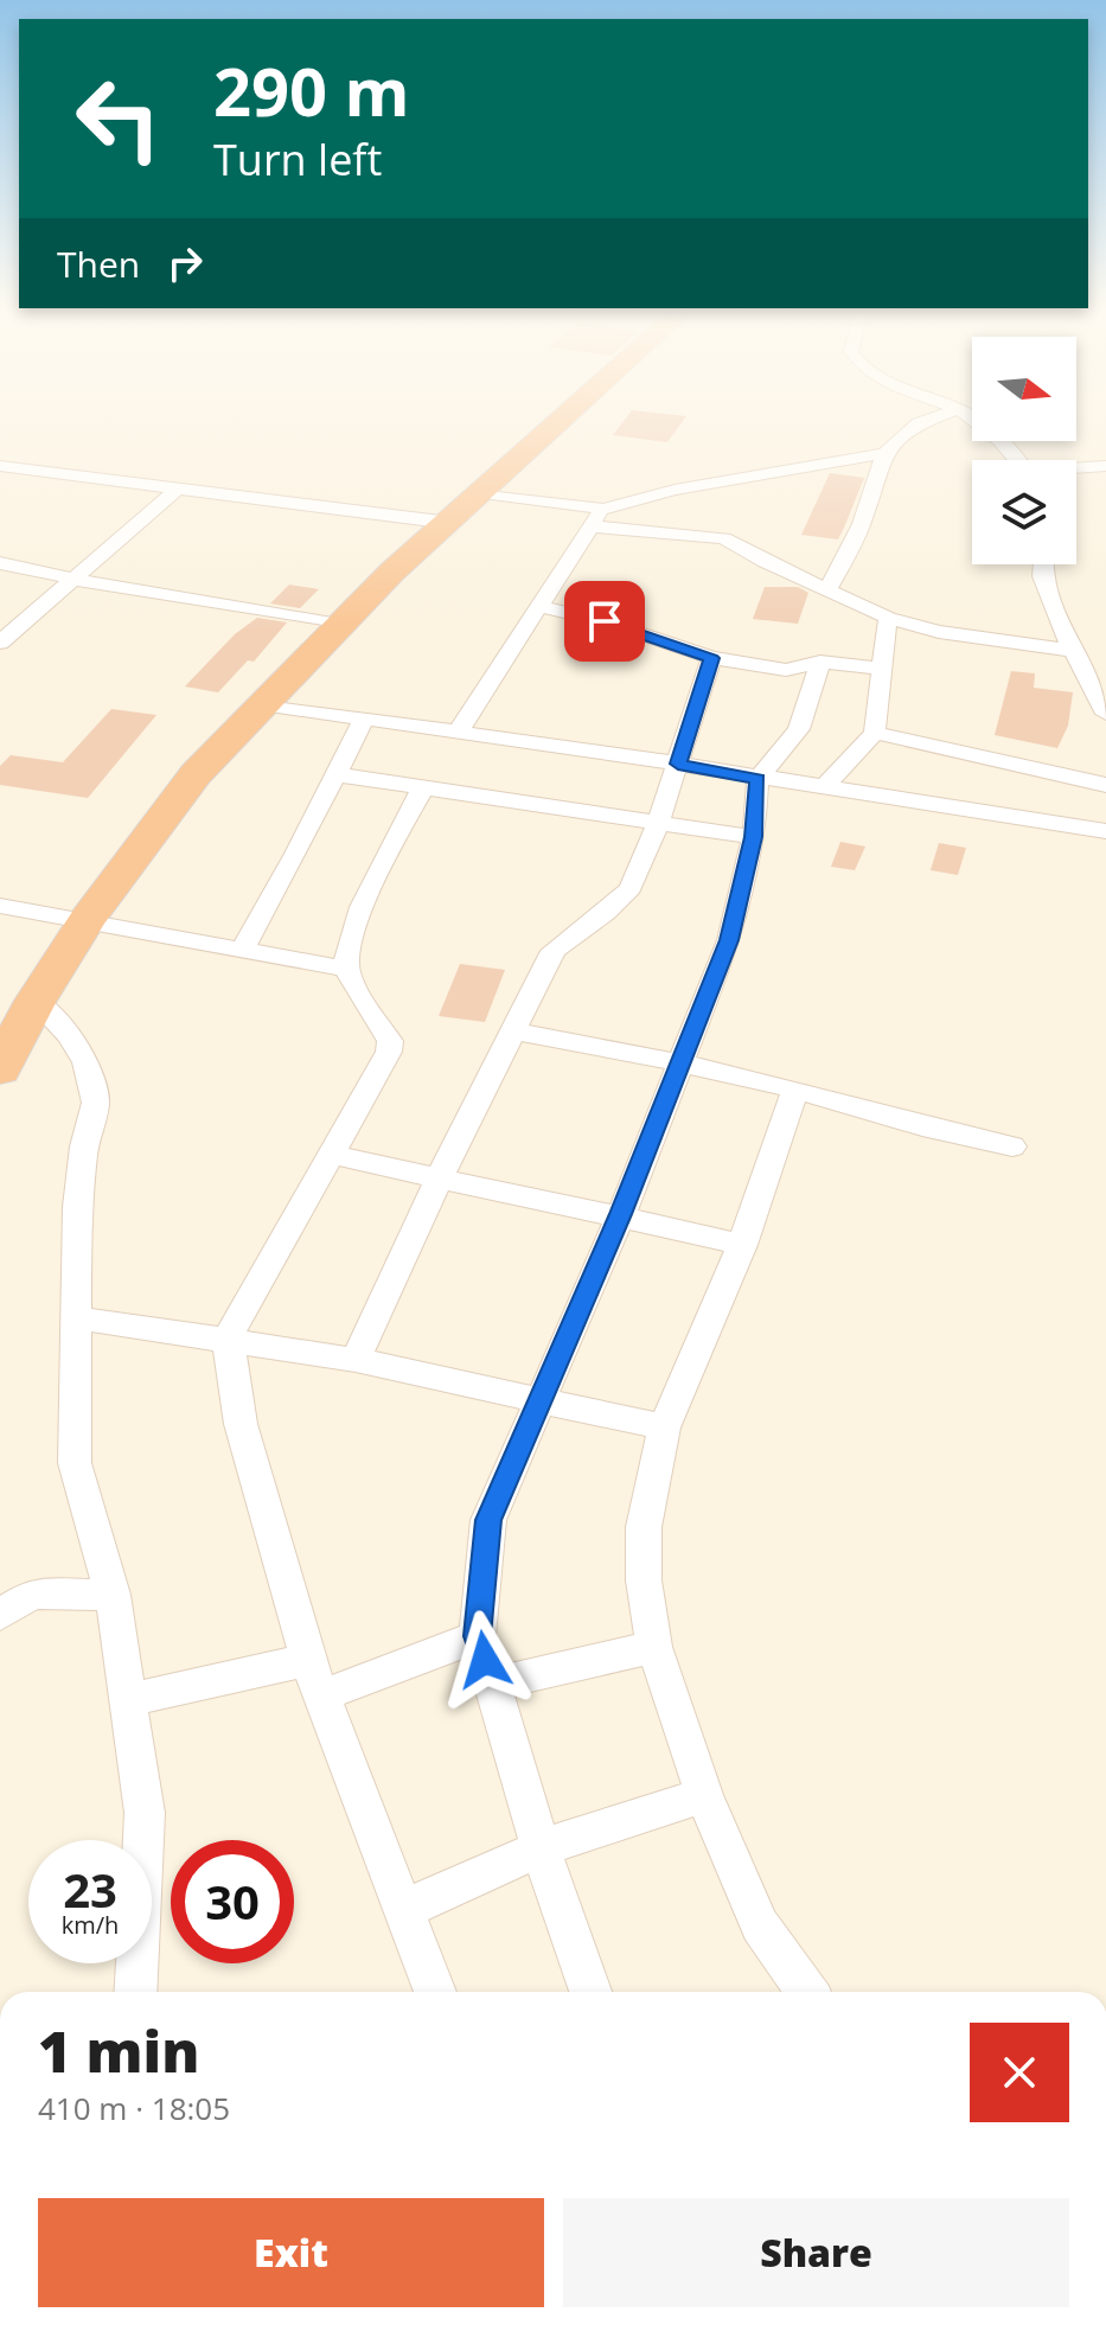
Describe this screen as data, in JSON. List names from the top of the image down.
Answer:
{
  "north": "right",
  "page": {
    "turn": ["290 m", "Turn left"],
    "then": "Then",
    "speed": "23 km/h",
    "limit": "30",
    "heading": ["1 min", "410 m · 18:05"],
    "buttons": ["Exit", "Share"]
  }
}
